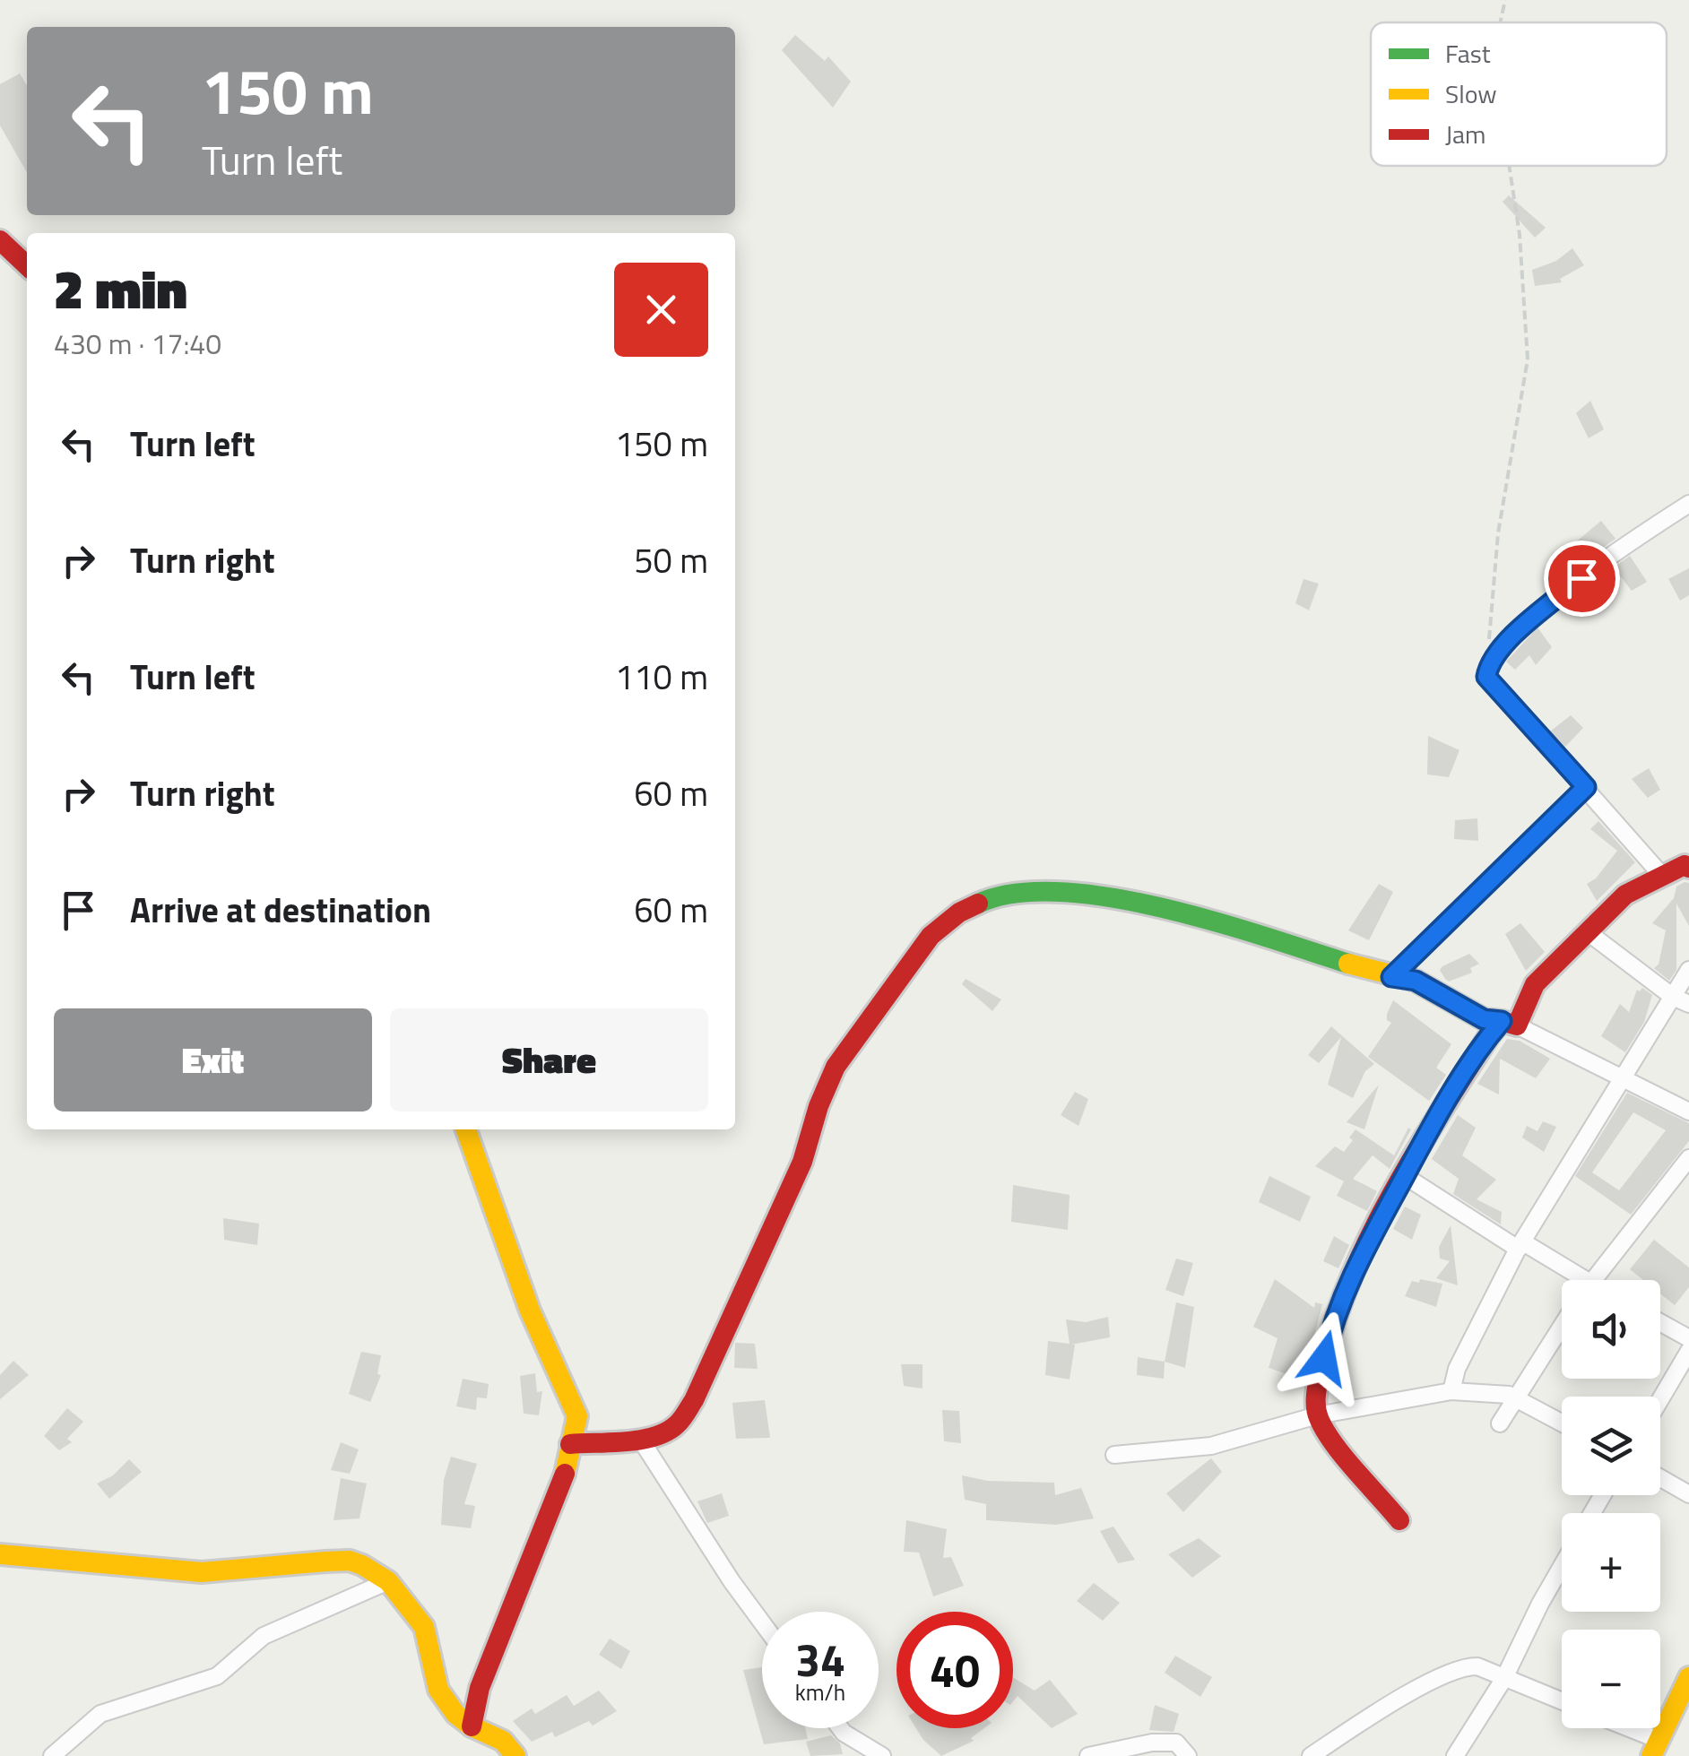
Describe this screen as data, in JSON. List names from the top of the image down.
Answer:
{
  "legend": ["Fast", "Slow", "Jam"],
  "page": {
    "turn": ["150 m", "Turn left"],
    "heading": ["2 min", "430 m · 17:40"],
    "list": [
      {
        "name": "Turn left",
        "value": "150 m"
      },
      {
        "name": "Turn right",
        "value": "50 m"
      },
      {
        "name": "Turn left",
        "value": "110 m"
      },
      {
        "name": "Turn right",
        "value": "60 m"
      },
      {
        "name": "Arrive at destination",
        "value": "60 m"
      }
    ],
    "buttons": ["Exit", "Share"],
    "map_buttons": ["+", "−"],
    "speed": "34 km/h",
    "limit": "40"
  }
}
